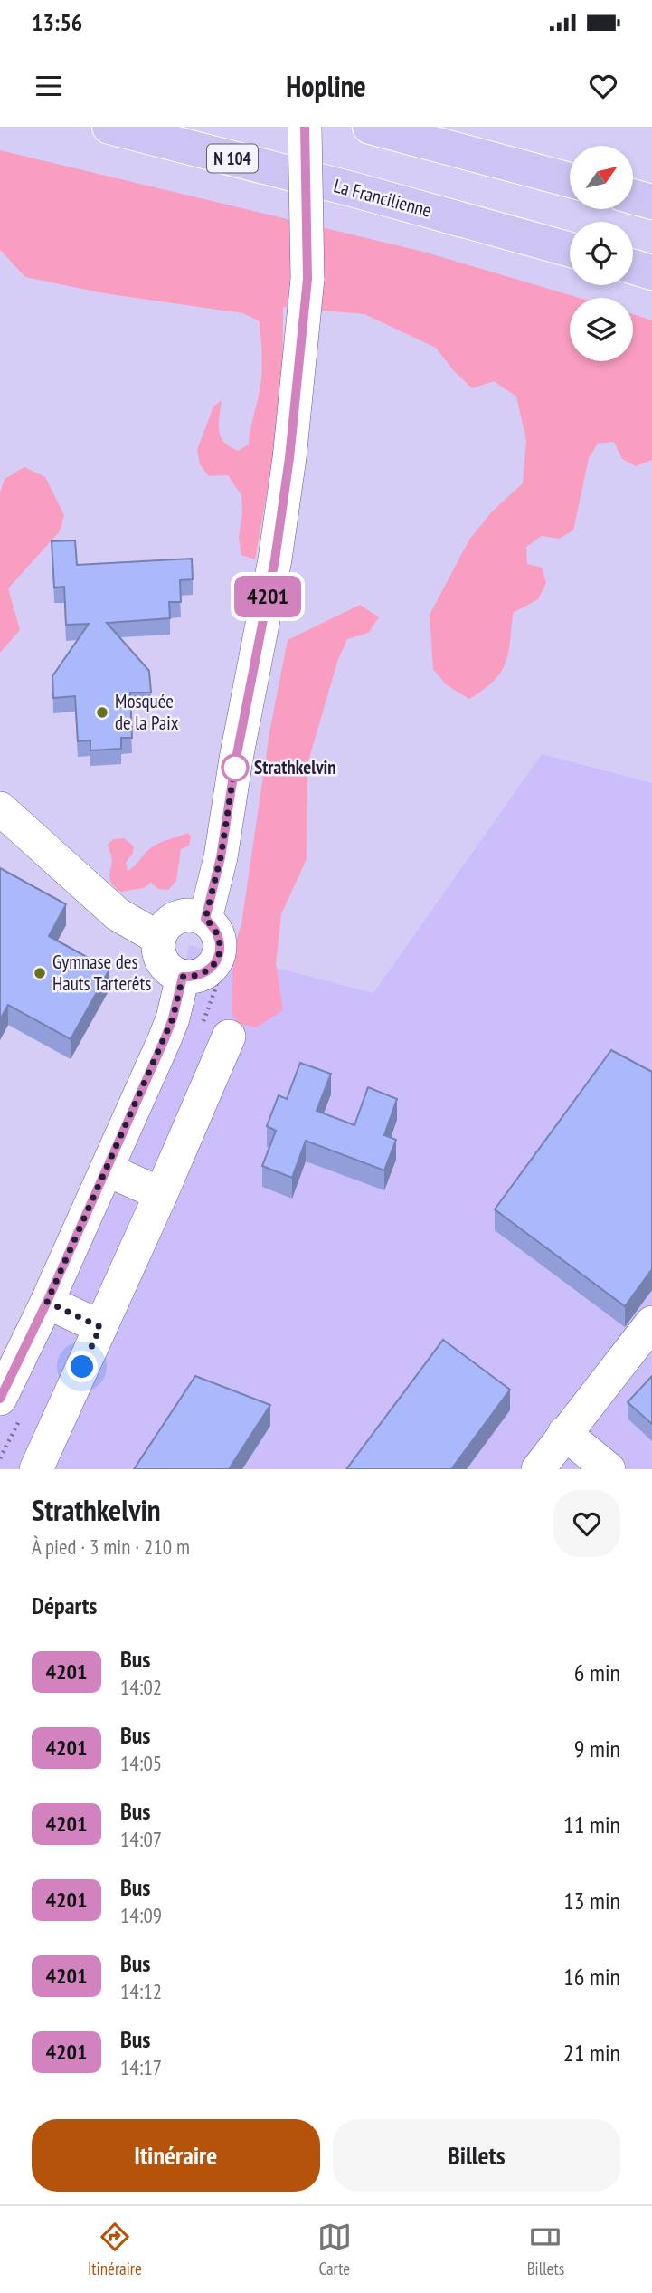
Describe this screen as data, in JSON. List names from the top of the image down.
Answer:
{
  "streets": {
    "highway": ["N 104", "La Francilienne"]
  },
  "places": ["Mosquée de la Paix", "Strathkelvin", "Gymnase des Hauts Tarterêts"],
  "lines": ["bus line 4201"],
  "north": "top right",
  "page": {
    "status": "13:56",
    "header": "Hopline",
    "on_map": "4201",
    "heading": [
      ["Strathkelvin", "À pied · 3 min · 210 m"],
      "Départs"
    ],
    "list": [
      {
        "mark": "4201",
        "name": "Bus",
        "note": "14:02",
        "value": "6 min"
      },
      {
        "mark": "4201",
        "name": "Bus",
        "note": "14:05",
        "value": "9 min"
      },
      {
        "mark": "4201",
        "name": "Bus",
        "note": "14:07",
        "value": "11 min"
      },
      {
        "mark": "4201",
        "name": "Bus",
        "note": "14:09",
        "value": "13 min"
      },
      {
        "mark": "4201",
        "name": "Bus",
        "note": "14:12",
        "value": "16 min"
      },
      {
        "mark": "4201",
        "name": "Bus",
        "note": "14:17",
        "value": "21 min"
      }
    ],
    "buttons": ["Itinéraire", "Billets"],
    "tabs": ["Itinéraire", "Carte", "Billets"]
  }
}
